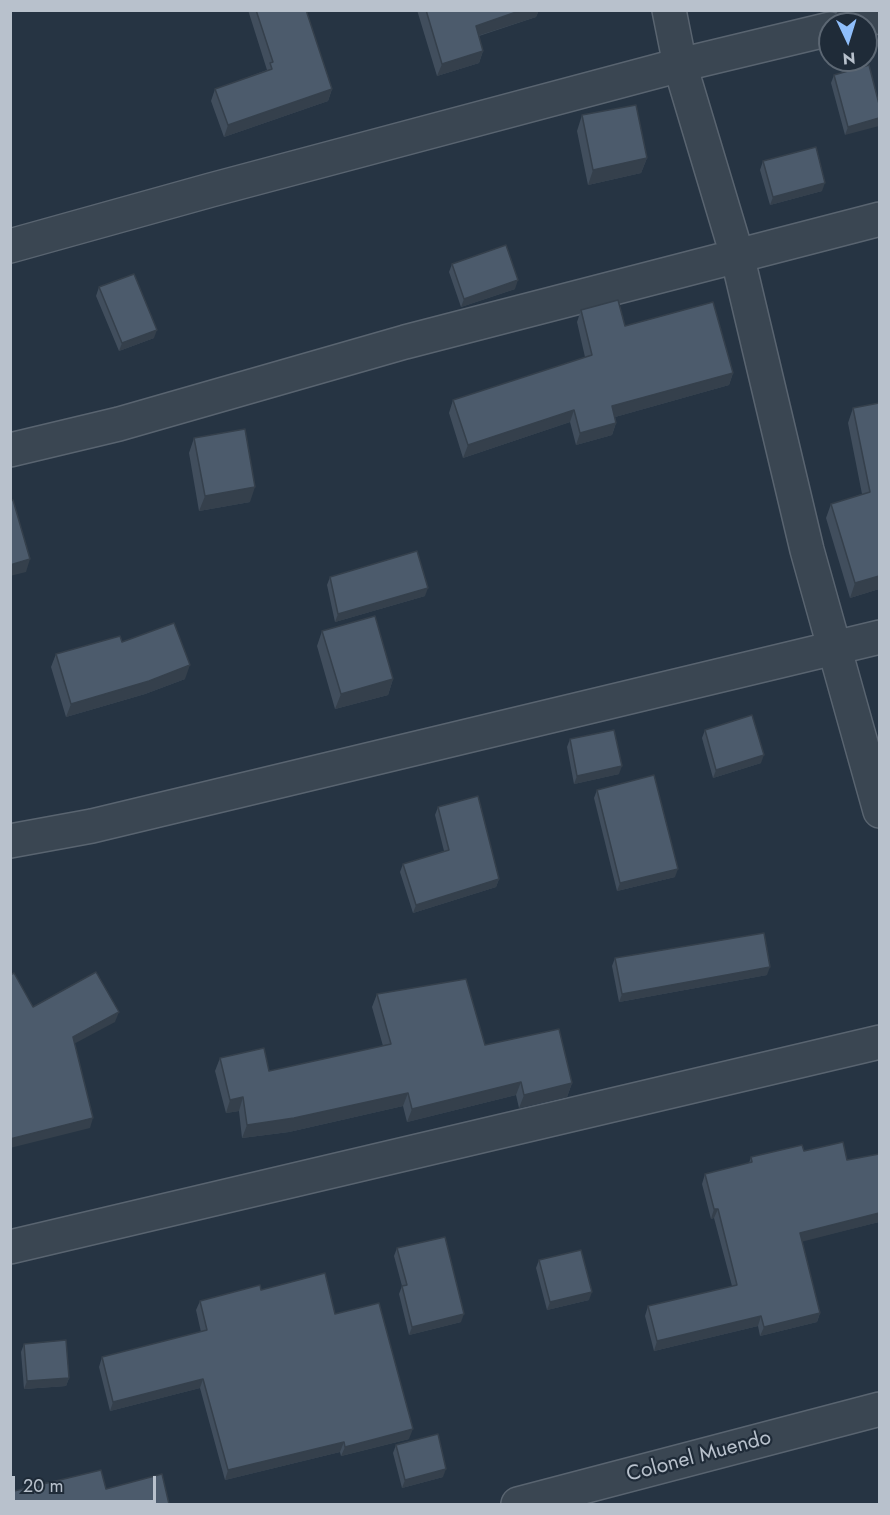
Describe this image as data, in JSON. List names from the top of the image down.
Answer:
{
  "streets": {
    "street": ["Colonel Muendo"]
  },
  "scale_bar": "20 m",
  "north": "bottom"
}
